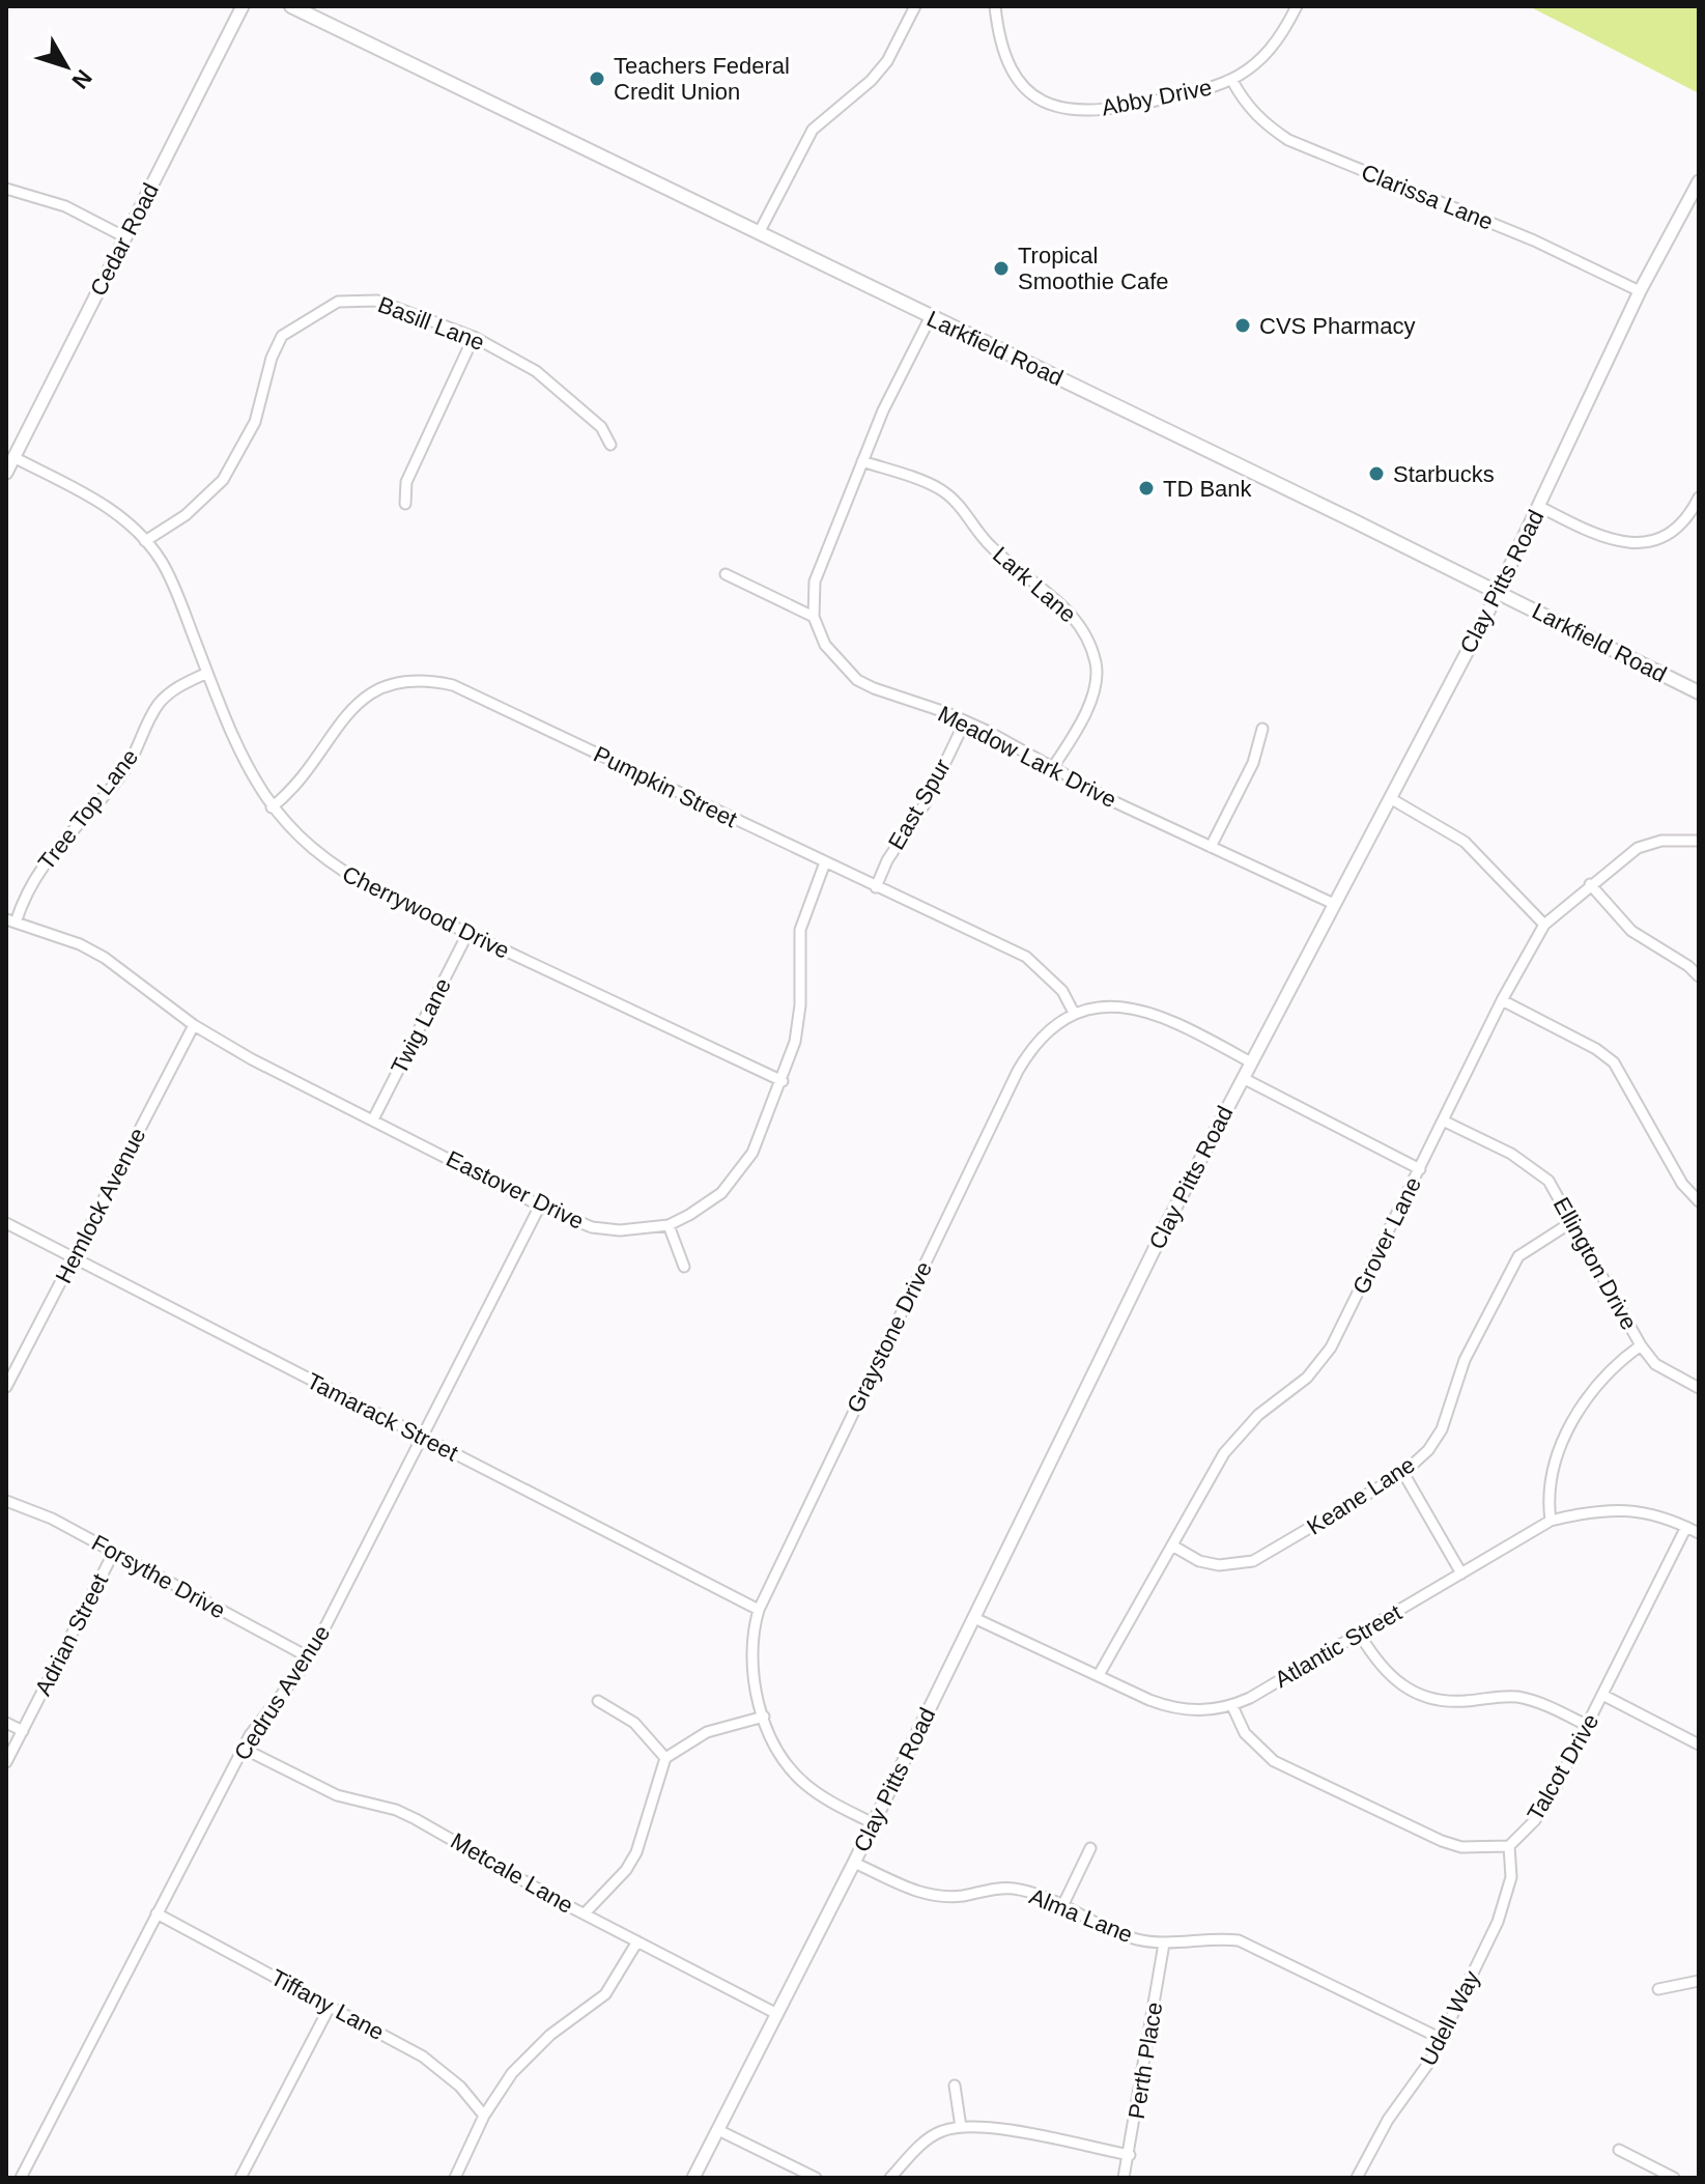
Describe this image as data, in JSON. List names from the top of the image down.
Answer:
{
  "streets": {
    "main road": ["Larkfield Road"],
    "street": [
      "Abby Drive",
      "Clarissa Lane",
      "Cedar Road",
      "Basill Lane",
      "Clay Pitts Road",
      "Lark Lane",
      "Meadow Lark Drive",
      "Pumpkin Street",
      "East Spur",
      "Tree Top Lane",
      "Cherrywood Drive",
      "Twig Lane",
      "Eastover Drive",
      "Hemlock Avenue",
      "Grover Lane",
      "Ellington Drive",
      "Graystone Drive",
      "Tamarack Street",
      "Keane Lane",
      "Forsythe Drive",
      "Adrian Street",
      "Atlantic Street",
      "Cedrus Avenue",
      "Talcot Drive",
      "Metcale Lane",
      "Alma Lane",
      "Tiffany Lane",
      "Udell Way",
      "Perth Place"
    ]
  },
  "crossings": [
    ["Abby Drive", "Clarissa Lane"],
    ["Clarissa Lane", "Clay Pitts Road"],
    ["Cedar Road", "Cherrywood Drive"],
    ["Basill Lane", "Cherrywood Drive"],
    ["Larkfield Road", "Clay Pitts Road"],
    ["Clay Pitts Road", "Meadow Lark Drive"],
    ["Clay Pitts Road", "Graystone Drive"],
    ["Clay Pitts Road", "Atlantic Street"],
    ["Clay Pitts Road", "Metcale Lane"],
    ["Clay Pitts Road", "Alma Lane"],
    ["Lark Lane", "Meadow Lark Drive"],
    ["Meadow Lark Drive", "East Spur"],
    ["Pumpkin Street", "East Spur"],
    ["Pumpkin Street", "Cherrywood Drive"],
    ["Pumpkin Street", "Eastover Drive"],
    ["Pumpkin Street", "Graystone Drive"],
    ["Tree Top Lane", "Cherrywood Drive"],
    ["Tree Top Lane", "Eastover Drive"],
    ["Cherrywood Drive", "Twig Lane"],
    ["Cherrywood Drive", "Eastover Drive"],
    ["Twig Lane", "Eastover Drive"],
    ["Eastover Drive", "Hemlock Avenue"],
    ["Eastover Drive", "Cedrus Avenue"],
    ["Hemlock Avenue", "Tamarack Street"],
    ["Grover Lane", "Ellington Drive"],
    ["Grover Lane", "Keane Lane"],
    ["Grover Lane", "Atlantic Street"],
    ["Ellington Drive", "Keane Lane"],
    ["Graystone Drive", "Tamarack Street"],
    ["Tamarack Street", "Cedrus Avenue"],
    ["Forsythe Drive", "Adrian Street"],
    ["Forsythe Drive", "Cedrus Avenue"],
    ["Atlantic Street", "Talcot Drive"],
    ["Cedrus Avenue", "Metcale Lane"],
    ["Cedrus Avenue", "Tiffany Lane"],
    ["Talcot Drive", "Udell Way"],
    ["Alma Lane", "Udell Way"],
    ["Alma Lane", "Perth Place"]
  ],
  "places": [
    "Teachers Federal Credit Union",
    "Tropical Smoothie Cafe",
    "CVS Pharmacy",
    "Starbucks",
    "TD Bank"
  ],
  "north": "bottom right"
}
